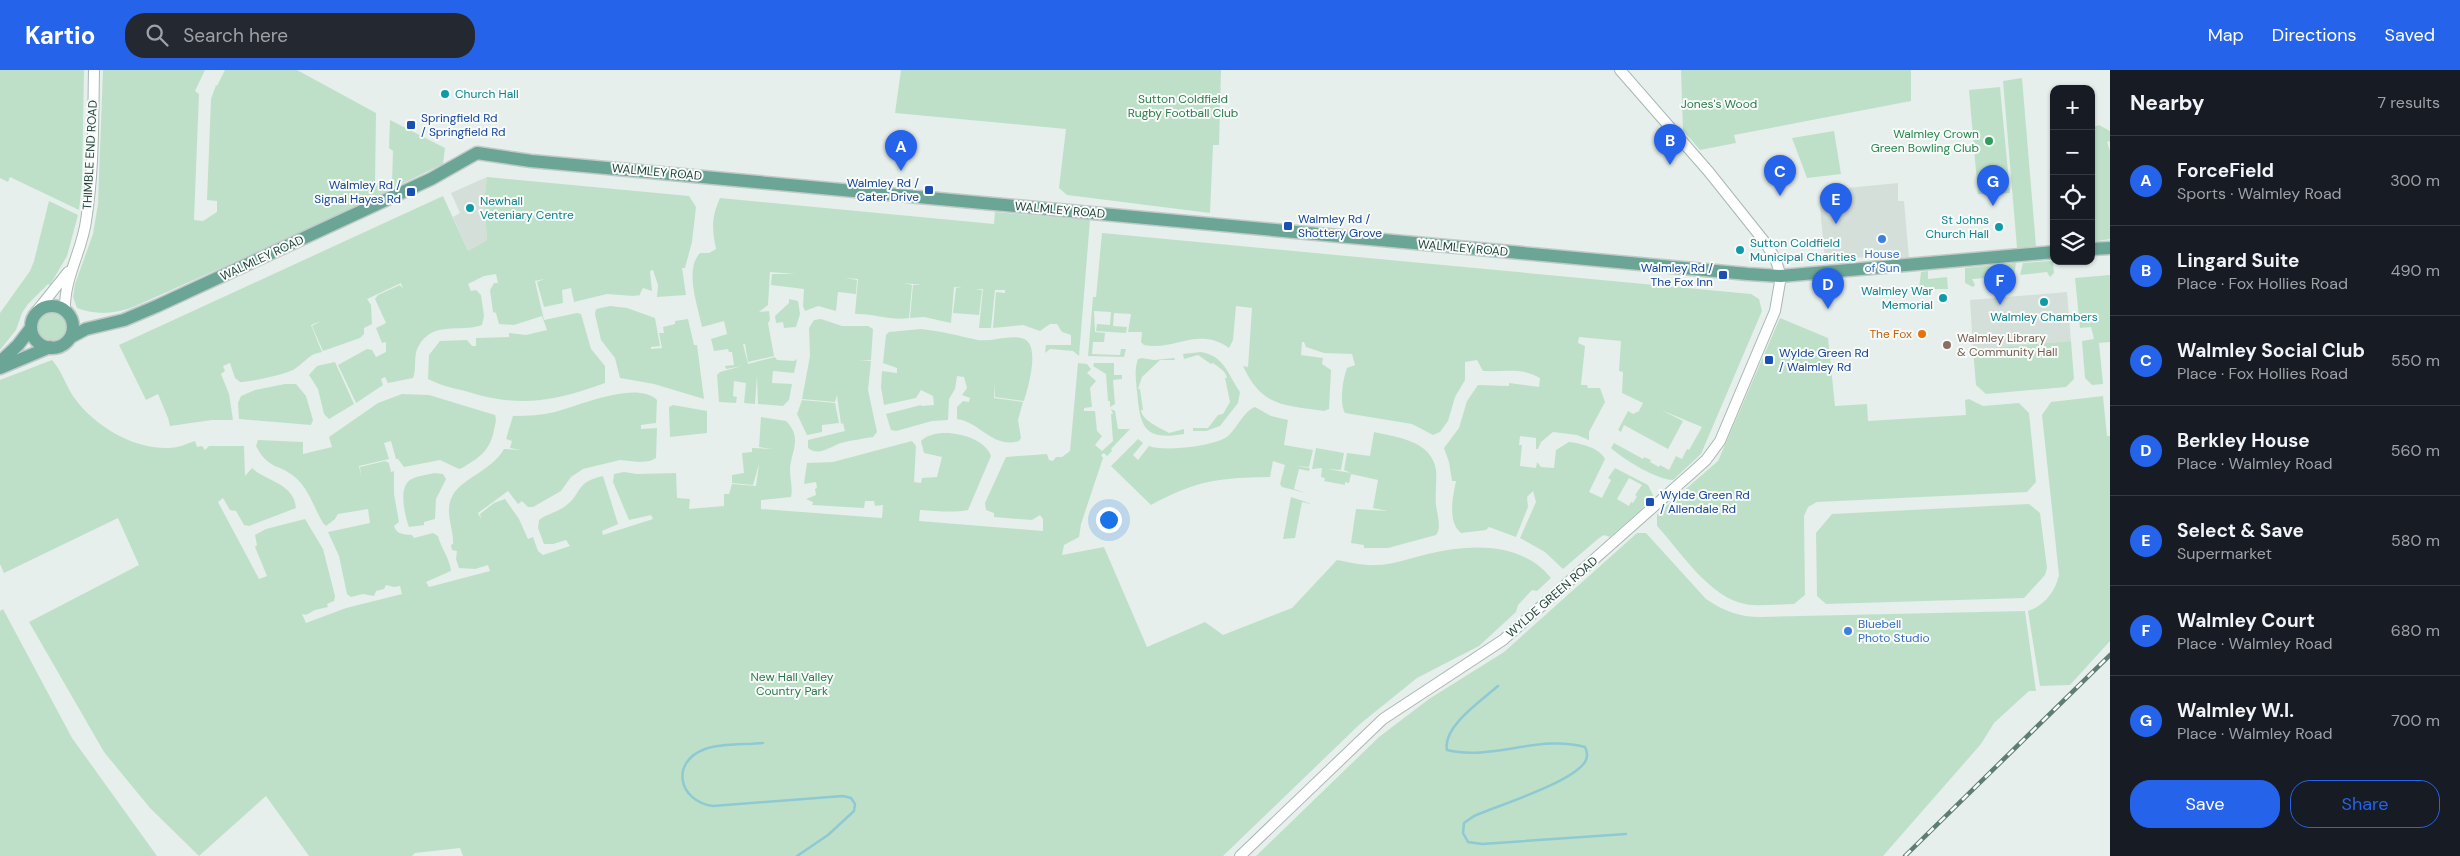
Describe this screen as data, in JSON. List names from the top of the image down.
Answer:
{
  "streets": {
    "main road": ["WALMLEY ROAD"],
    "street": ["THIMBLE END ROAD", "WYLDE GREEN ROAD"]
  },
  "crossings": [
    ["THIMBLE END ROAD", "WALMLEY ROAD"],
    ["WALMLEY ROAD", "WYLDE GREEN ROAD"]
  ],
  "parks": ["Sutton Coldfield Rugby Football Club", "Jones's Wood", "New Hall Valley Country Park"],
  "places": {
    "other": [
      "Church Hall",
      "Walmley Crown Green Bowling Club",
      "Newhall Veteniary Centre",
      "St Johns Church Hall",
      "House of Sun",
      "Sutton Coldfield Municipal Charities",
      "Walmley War Memorial",
      "Walmley Chambers",
      "The Fox",
      "Walmley Library & Community Hall",
      "Bluebell Photo Studio"
    ],
    "transit": [
      "Springfield Rd / Springfield Rd",
      "Walmley Rd / Cater Drive",
      "Walmley Rd / Signal Hayes Rd",
      "Walmley Rd / Shottery Grove",
      "Walmley Rd / The Fox Inn",
      "Wylde Green Rd / Walmley Rd",
      "Wylde Green Rd / Allendale Rd"
    ]
  },
  "page": {
    "header": "Kartio",
    "search": "Search here",
    "nav": ["Map", "Directions", "Saved"],
    "heading": ["Nearby", "7 results"],
    "map_buttons": ["+", "−"],
    "pins": [
      "B",
      "A",
      "C",
      "G",
      "E",
      "F",
      "D"
    ],
    "list": [
      {
        "mark": "A",
        "name": "ForceField",
        "note": "Sports · Walmley Road",
        "value": "300 m"
      },
      {
        "mark": "B",
        "name": "Lingard Suite",
        "note": "Place · Fox Hollies Road",
        "value": "490 m"
      },
      {
        "mark": "C",
        "name": "Walmley Social Club",
        "note": "Place · Fox Hollies Road",
        "value": "550 m"
      },
      {
        "mark": "D",
        "name": "Berkley House",
        "note": "Place · Walmley Road",
        "value": "560 m"
      },
      {
        "mark": "E",
        "name": "Select & Save",
        "note": "Supermarket",
        "value": "580 m"
      },
      {
        "mark": "F",
        "name": "Walmley Court",
        "note": "Place · Walmley Road",
        "value": "680 m"
      },
      {
        "mark": "G",
        "name": "Walmley W.I.",
        "note": "Place · Walmley Road",
        "value": "700 m"
      }
    ],
    "buttons": ["Save", "Share"]
  }
}
